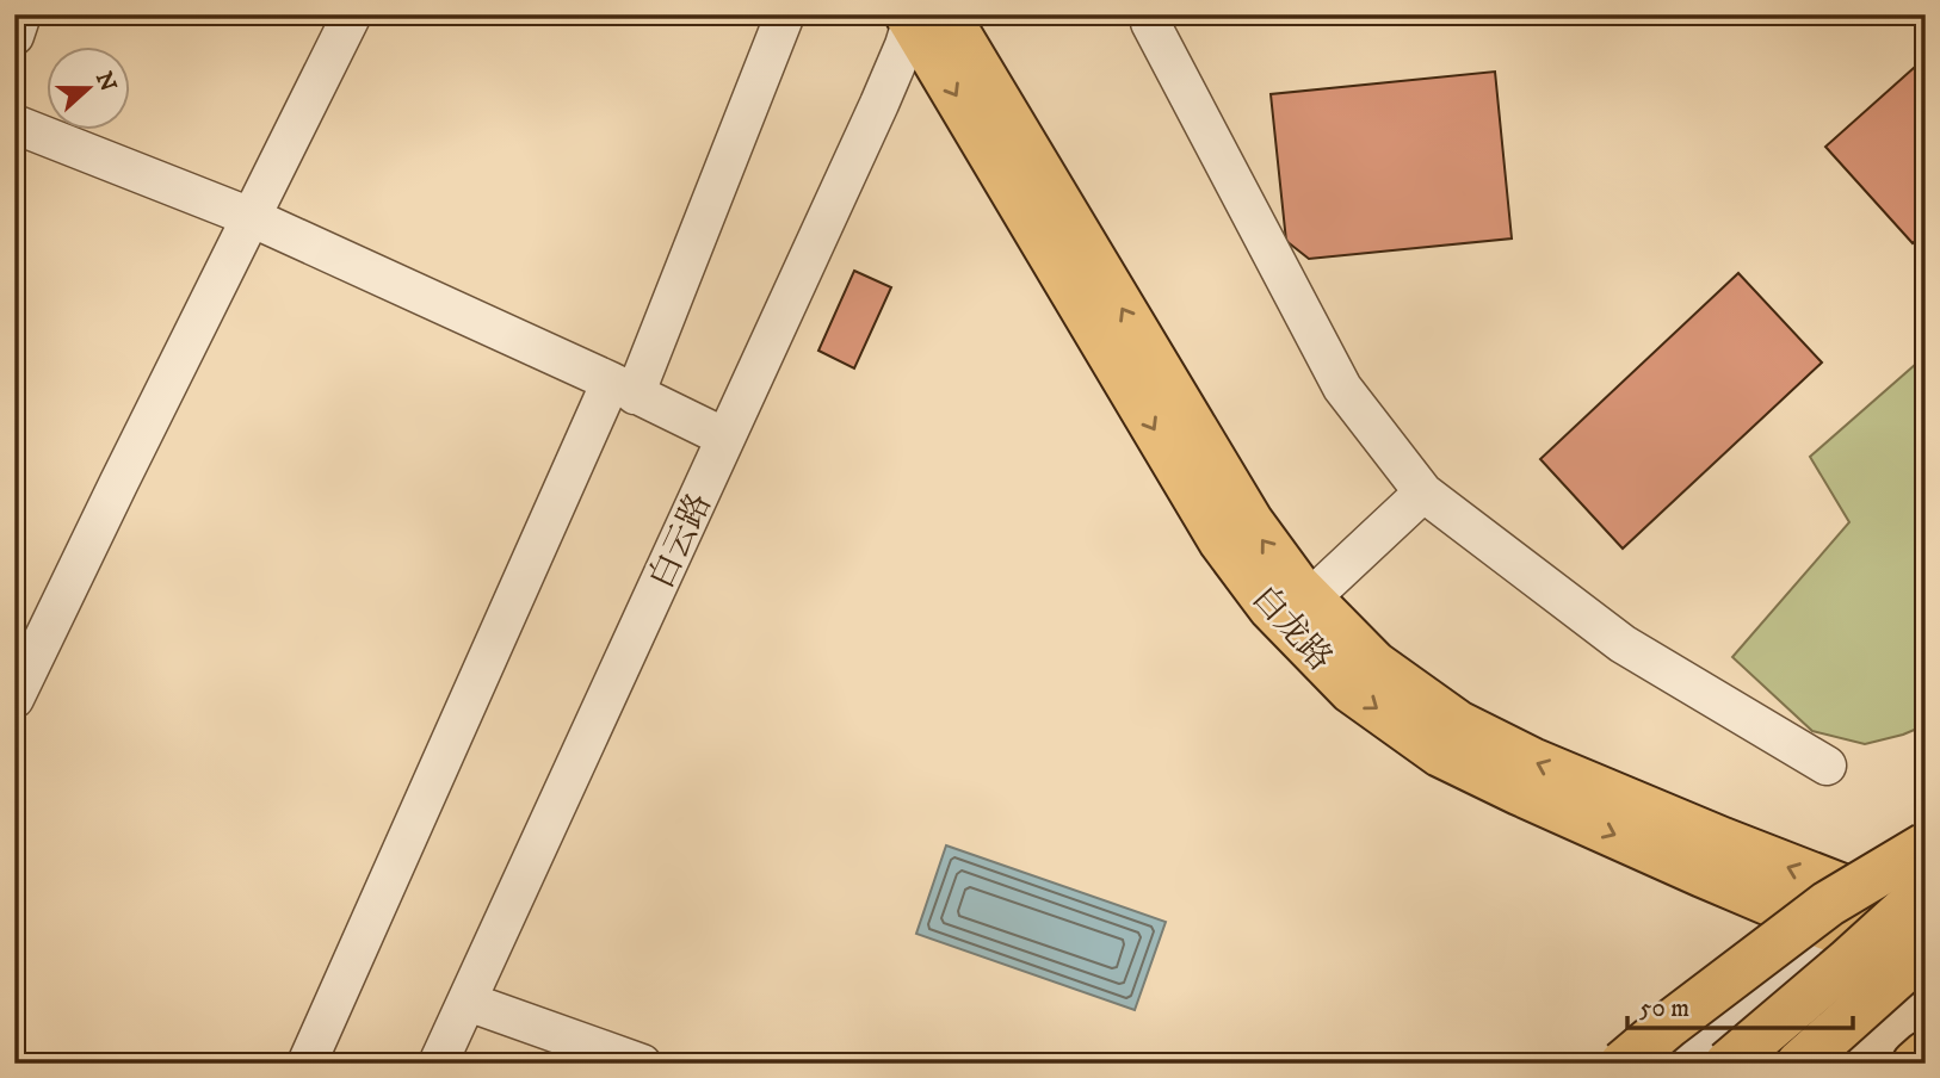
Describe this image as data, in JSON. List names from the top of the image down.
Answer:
{
  "streets": {
    "main road": ["白龙路"],
    "street": ["白云路"]
  },
  "crossings": [
    ["白云路", "白龙路"]
  ],
  "scale_bar": "50 m",
  "north": "right"
}
